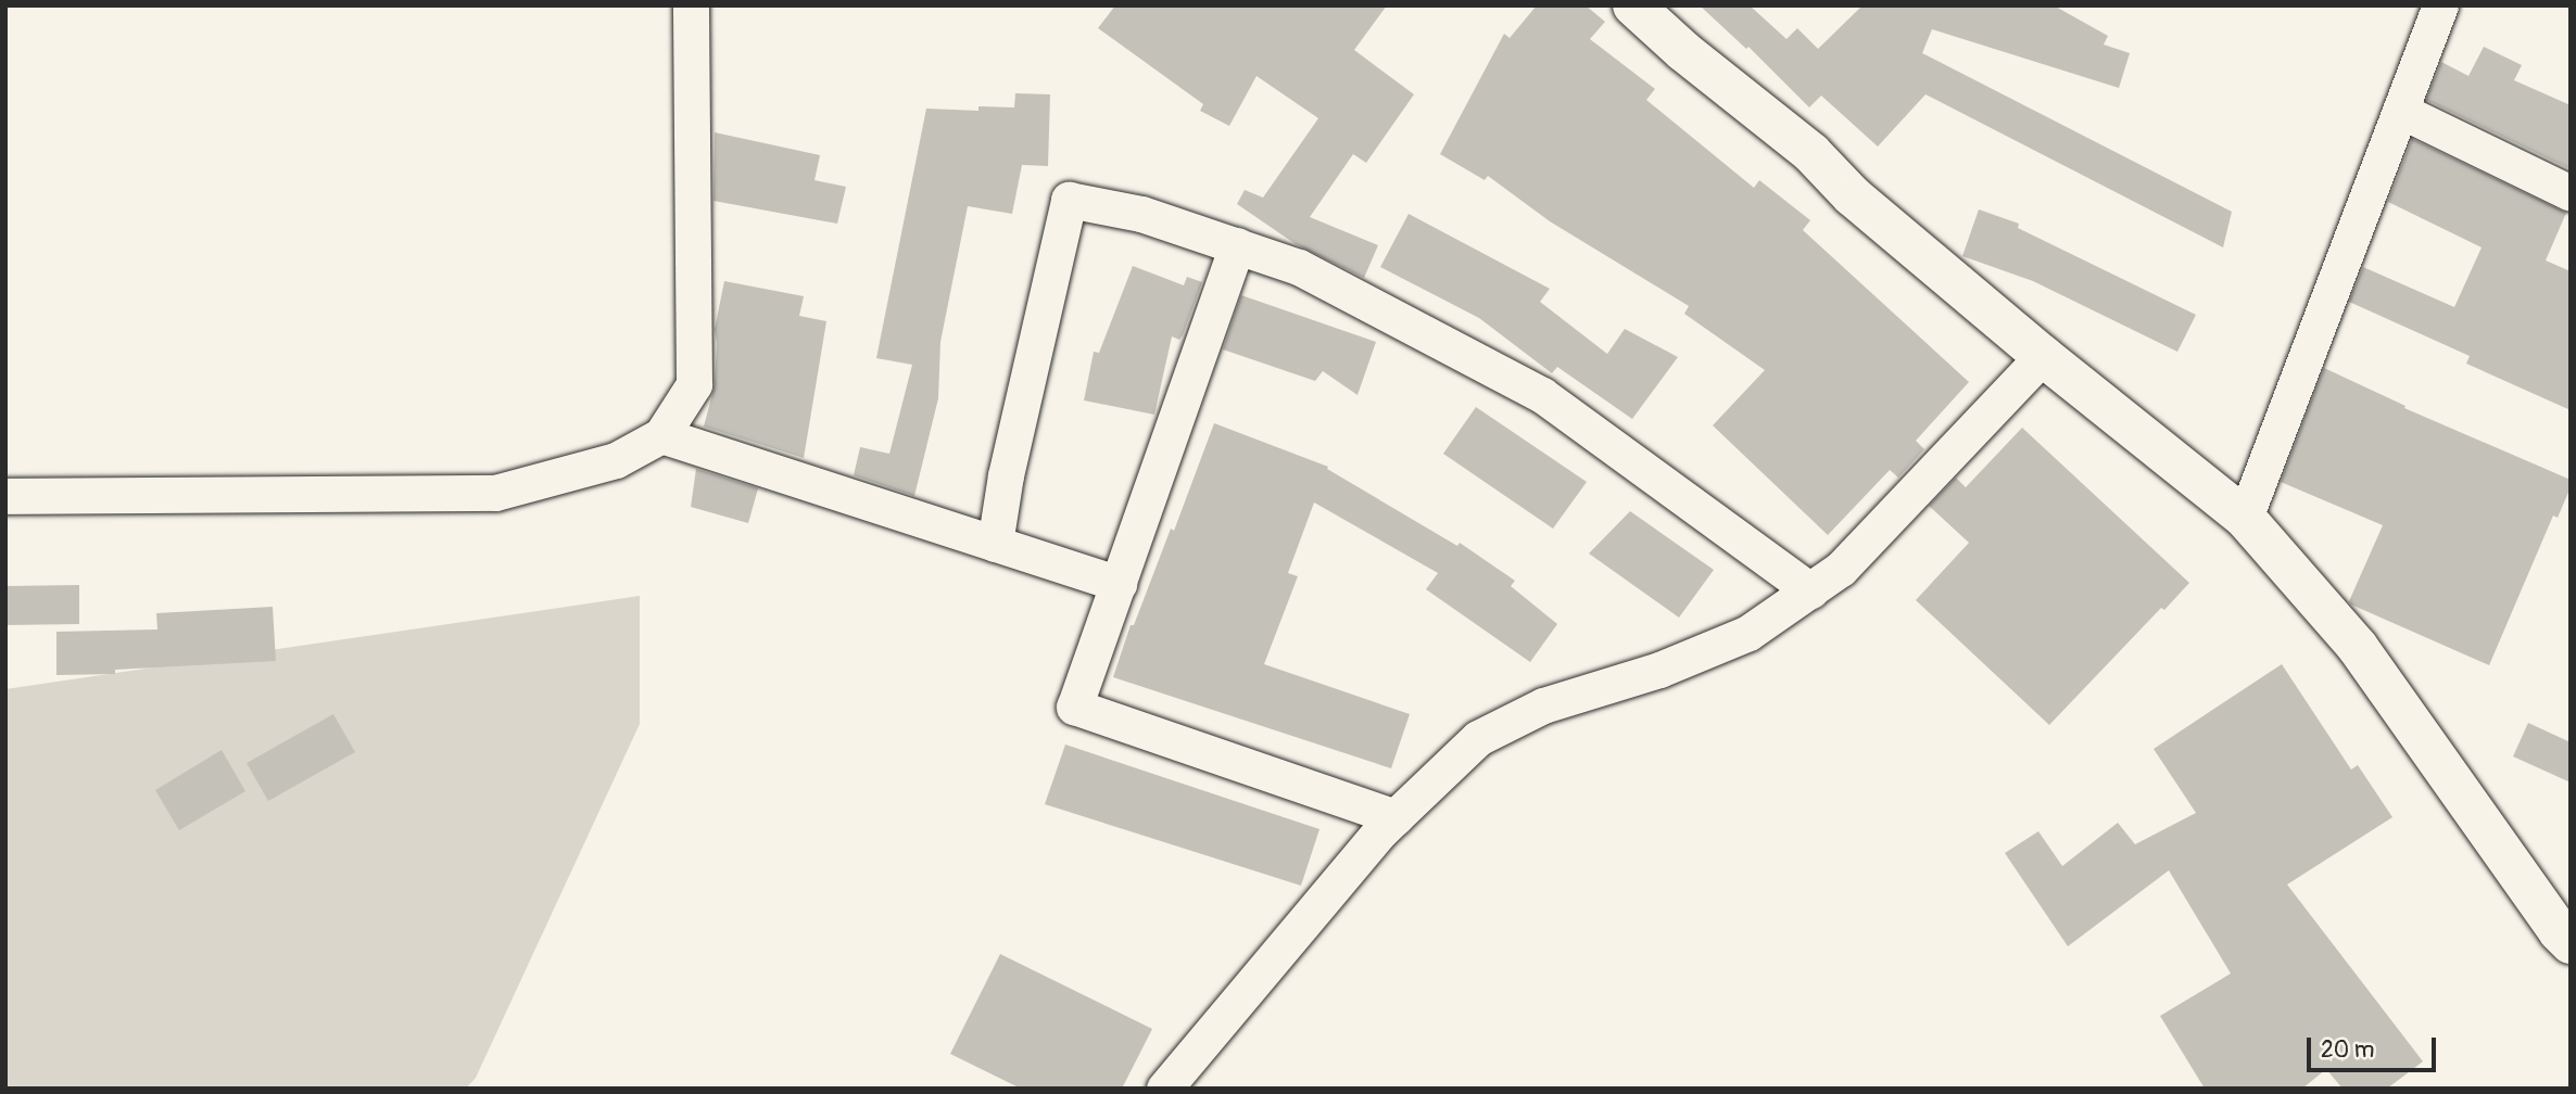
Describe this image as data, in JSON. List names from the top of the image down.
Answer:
{
  "scale_bar": "20 m"
}
